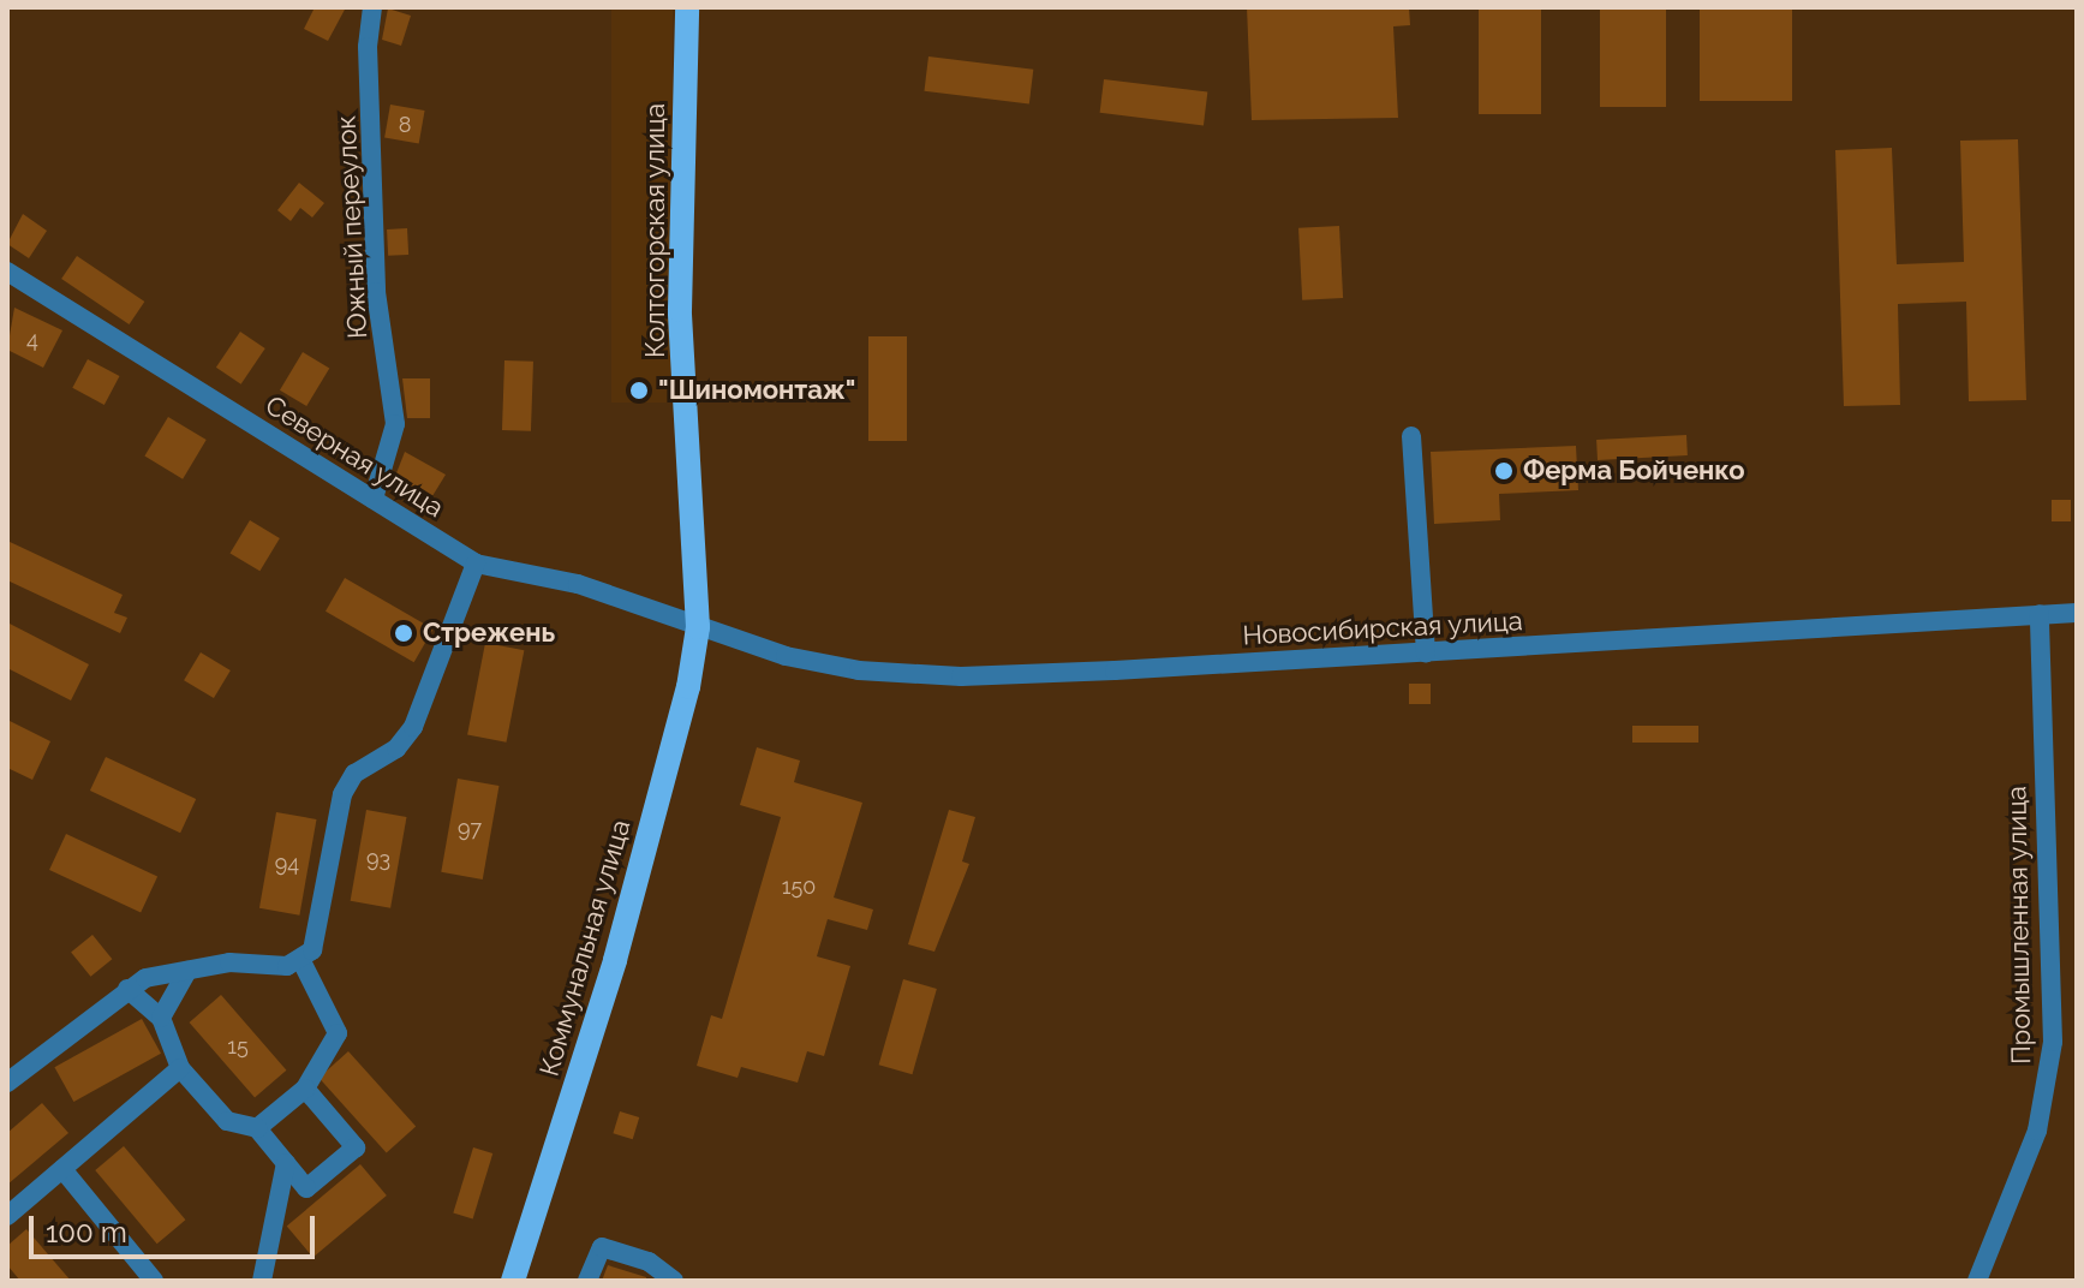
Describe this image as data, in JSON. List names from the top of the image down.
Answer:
{
  "streets": {
    "main road": ["Колтогорская улица", "Коммунальная улица"],
    "street": [
      "Южный переулок",
      "Северная улица",
      "Новосибирская улица",
      "Промышленная улица"
    ]
  },
  "crossings": [
    ["Южный переулок", "Северная улица"],
    ["Колтогорская улица", "Северная улица"],
    ["Колтогорская улица", "Новосибирская улица"],
    ["Колтогорская улица", "Коммунальная улица"],
    ["Северная улица", "Новосибирская улица"],
    ["Северная улица", "Коммунальная улица"],
    ["Новосибирская улица", "Промышленная улица"],
    ["Новосибирская улица", "Коммунальная улица"]
  ],
  "places": ["\"Шиномонтаж\"", "Ферма Бойченко", "Стрежень"],
  "house_numbers": [
    "8",
    "4",
    "97",
    "93",
    "94",
    "150",
    "15"
  ],
  "scale_bar": "100 m"
}
